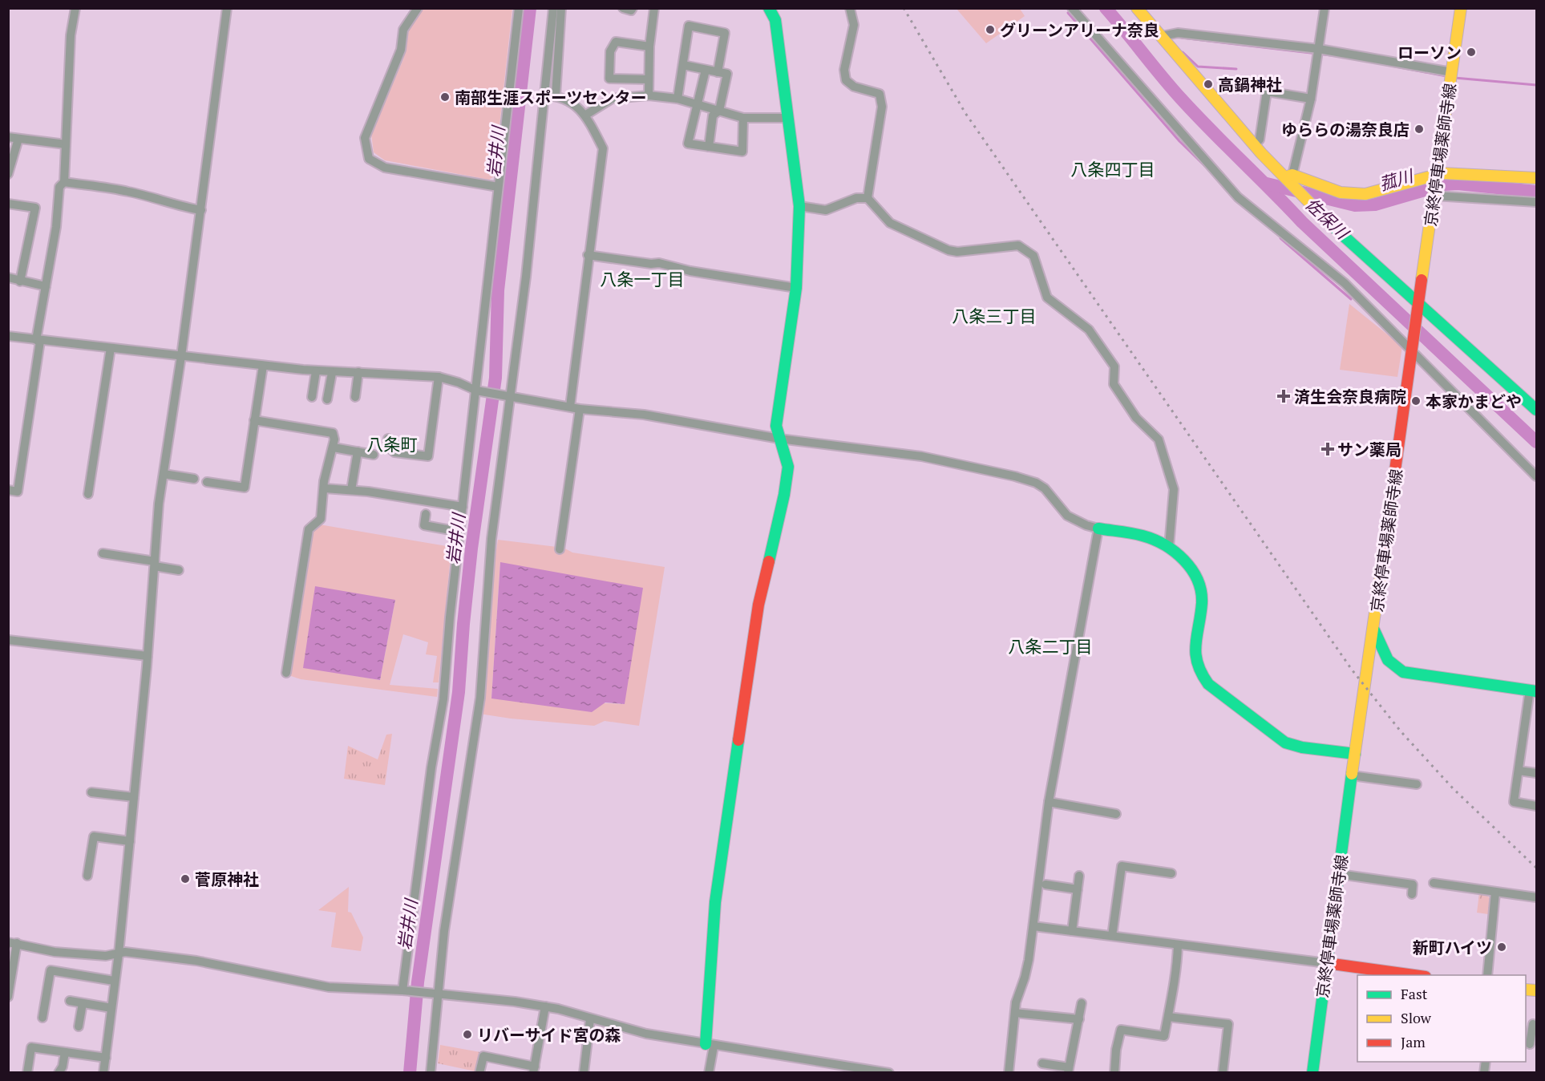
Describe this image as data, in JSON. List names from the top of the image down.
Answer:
{
  "streets": {
    "street": ["京終停車場薬師寺線"]
  },
  "districts": [
    "八条四丁目",
    "八条一丁目",
    "八条三丁目",
    "八条町",
    "八条二丁目"
  ],
  "water": ["岩井川", "菰川", "佐保川"],
  "places": {
    "other": [
      "グリーンアリーナ奈良",
      "ローソン",
      "高鍋神社",
      "南部生涯スポーツセンター",
      "ゆららの湯奈良店",
      "本家かまどや",
      "菅原神社",
      "新町ハイツ",
      "リバーサイド宮の森"
    ],
    "health": ["済生会奈良病院", "サン薬局"]
  },
  "legend": ["Fast", "Slow", "Jam"]
}
